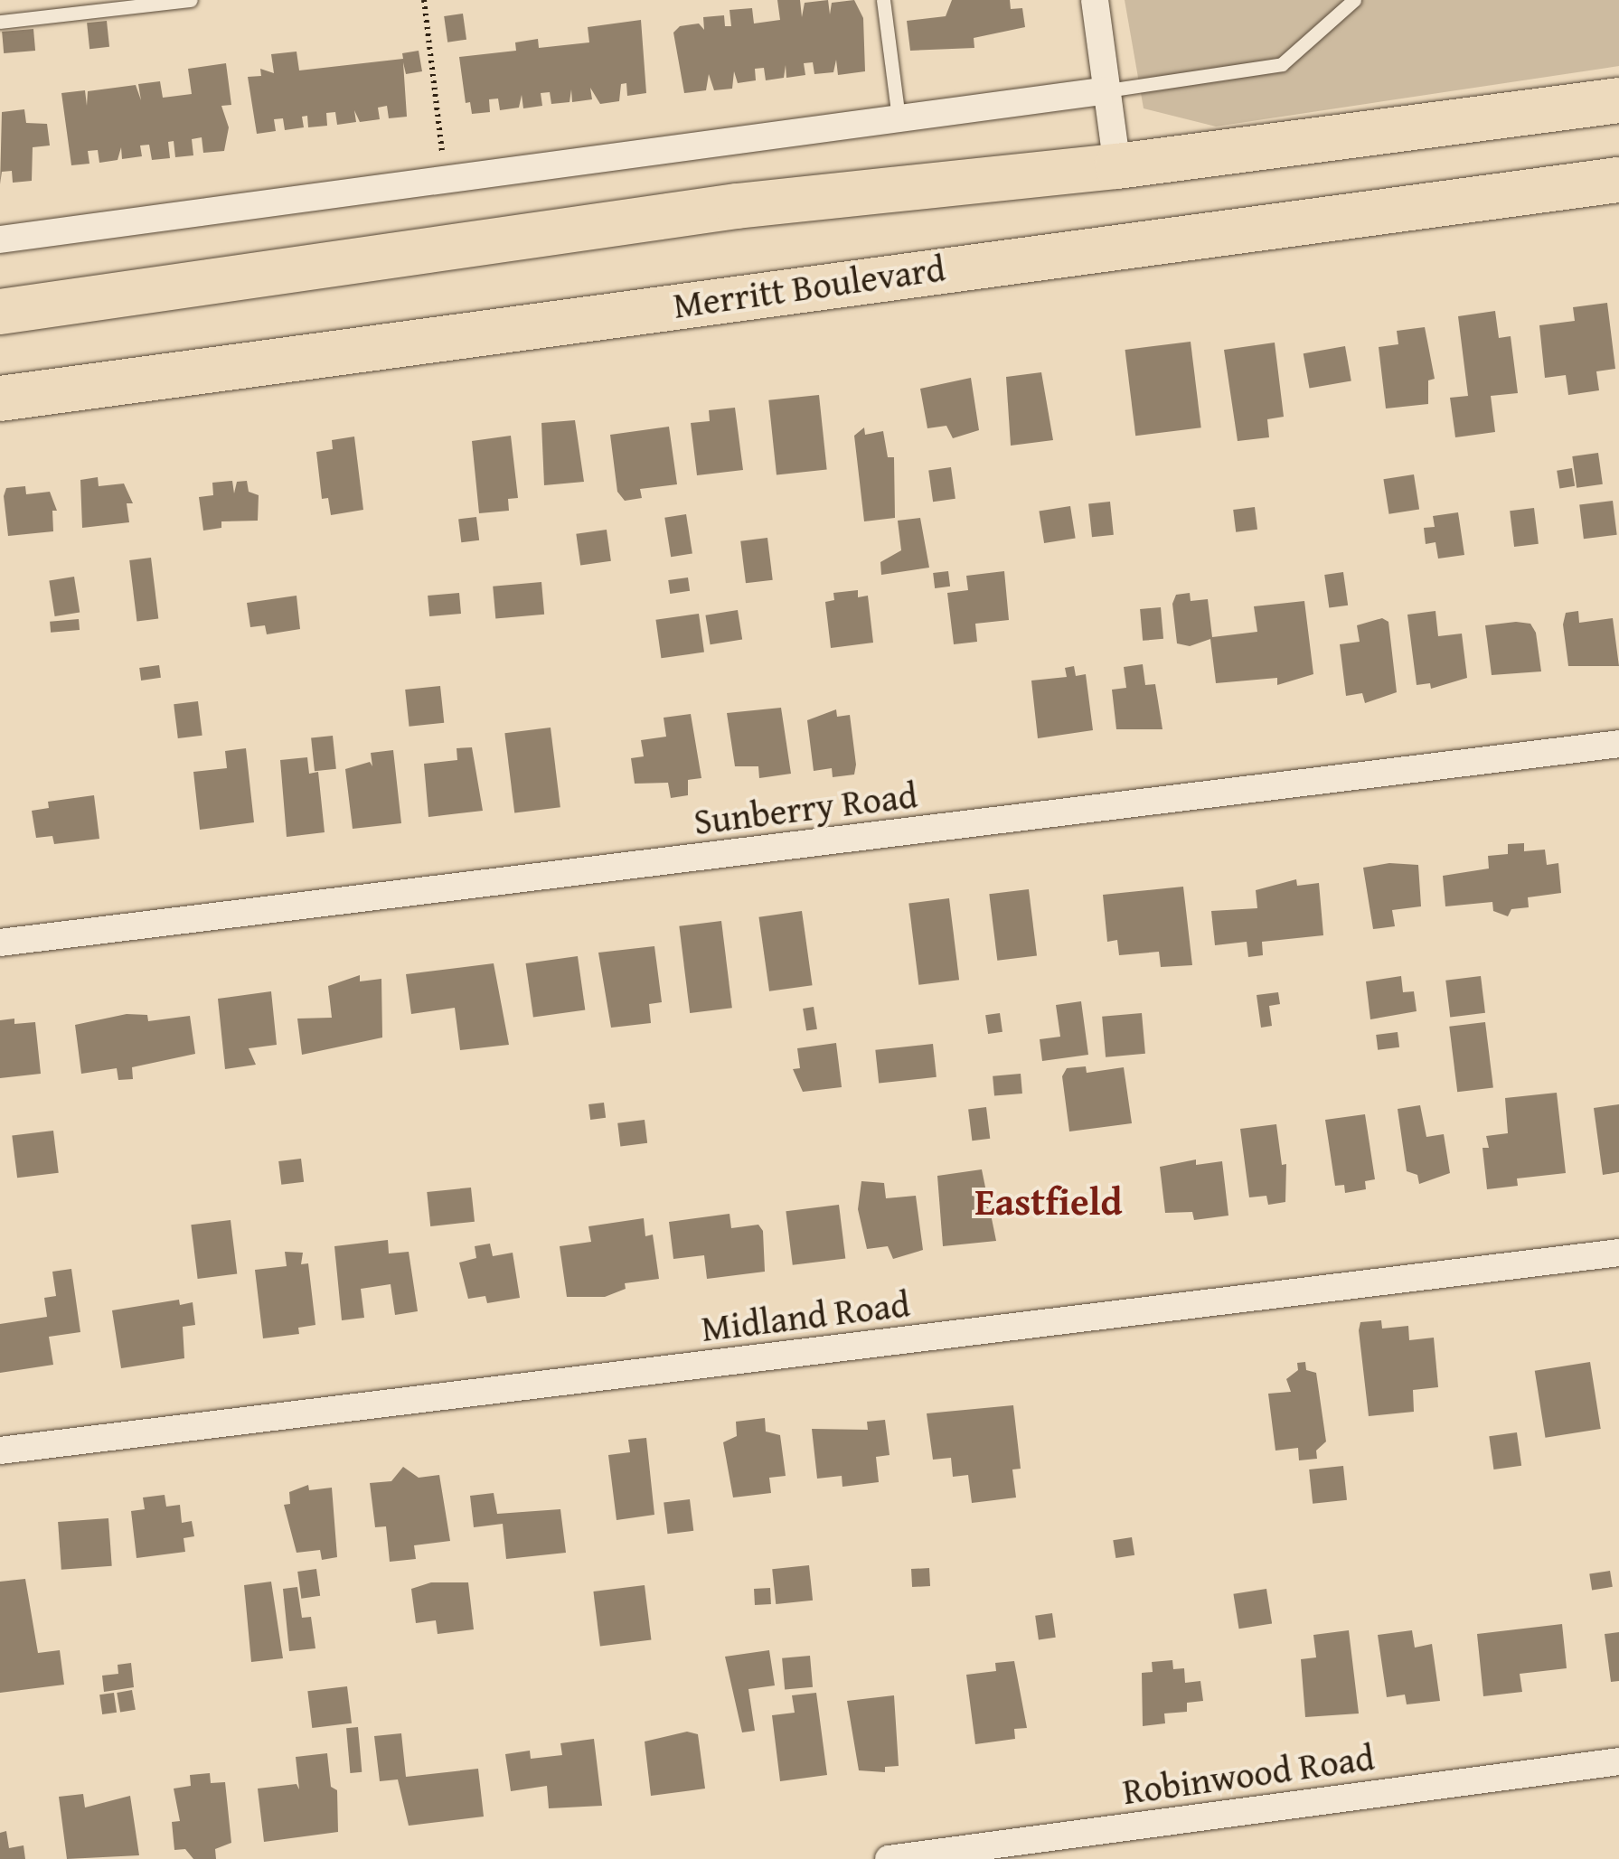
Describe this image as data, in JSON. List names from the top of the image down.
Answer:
{
  "streets": {
    "main road": ["Merritt Boulevard"],
    "street": ["Sunberry Road", "Midland Road", "Robinwood Road"]
  },
  "districts": ["Eastfield"]
}
